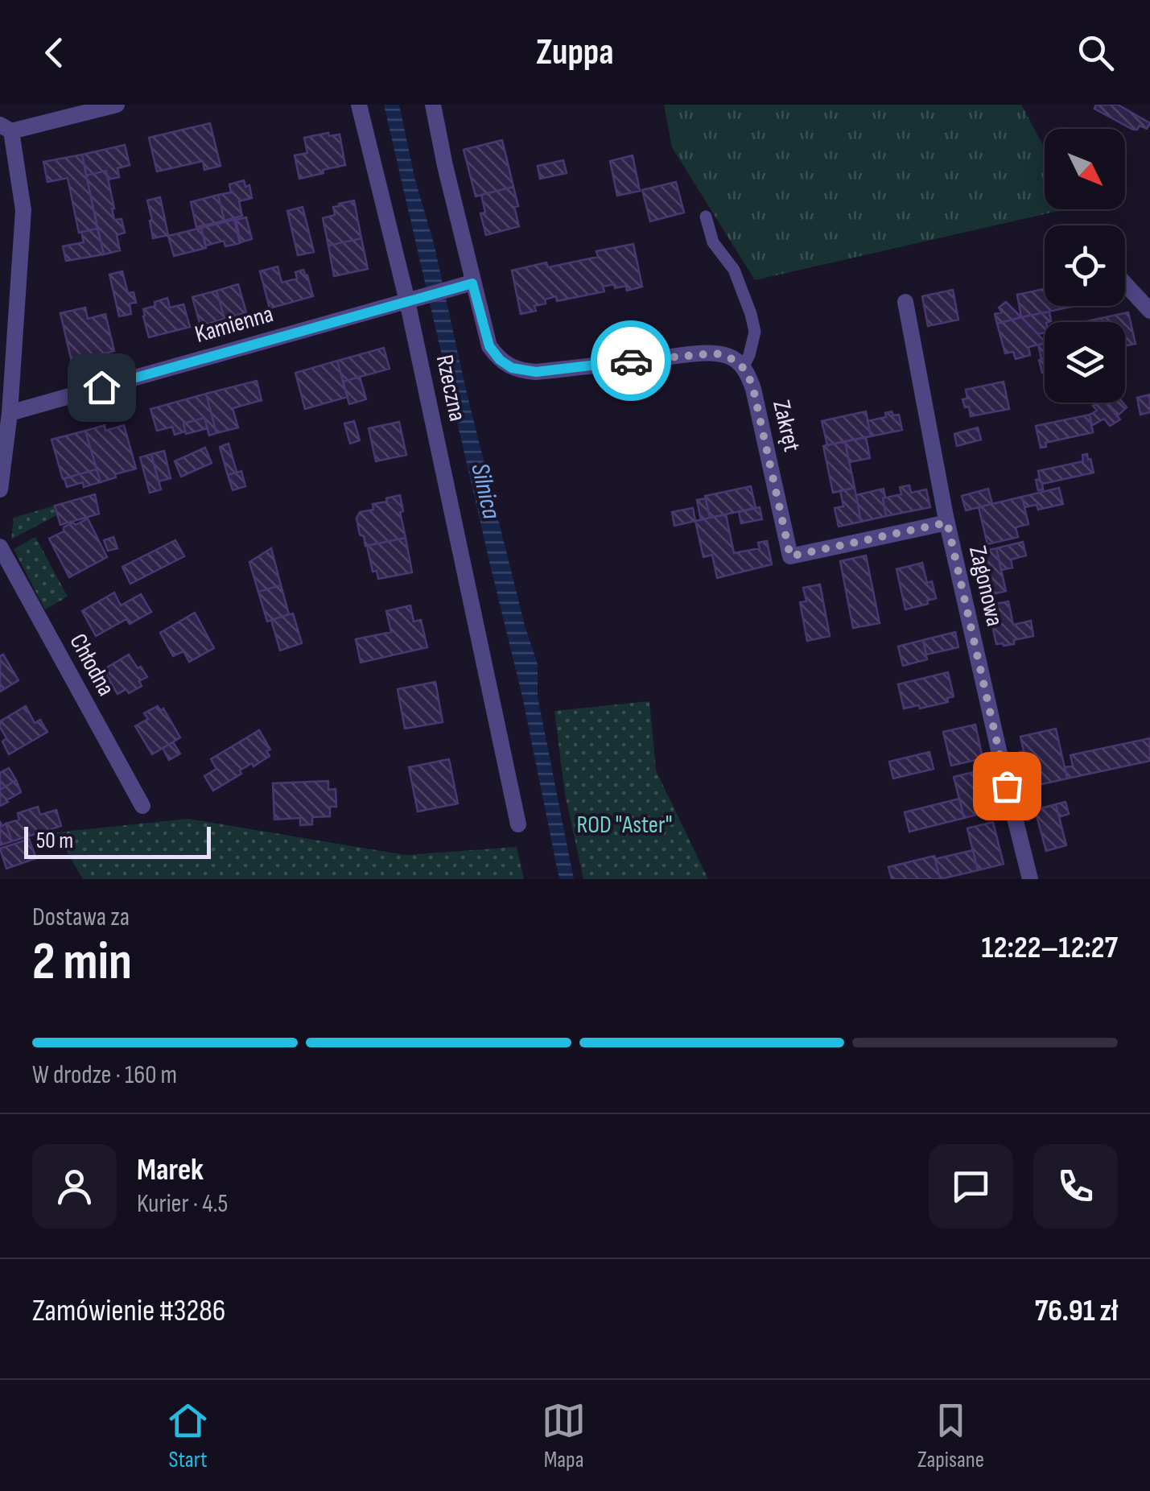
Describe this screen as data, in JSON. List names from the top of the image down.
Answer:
{
  "streets": {
    "street": [
      "Kamienna",
      "Rzeczna",
      "Zakręt",
      "Zagonowa",
      "Chłodna"
    ]
  },
  "crossings": [
    ["Kamienna", "Rzeczna"],
    ["Rzeczna", "Zakręt"],
    ["Zakręt", "Zagonowa"]
  ],
  "water": ["Silnica"],
  "parks": ["ROD \"Aster\""],
  "scale_bar": "50 m",
  "north": "bottom right",
  "page": {
    "header": "Zuppa",
    "scale": "50 m",
    "heading": ["2 min", "Dostawa za", "12:22–12:27"],
    "panel": [
      "Marek",
      "Kurier · 4.5",
      "Zamówienie #3286",
      "76.91 zł"
    ],
    "bar": "W drodze · 160 m",
    "tabs": ["Start", "Mapa", "Zapisane"]
  }
}
